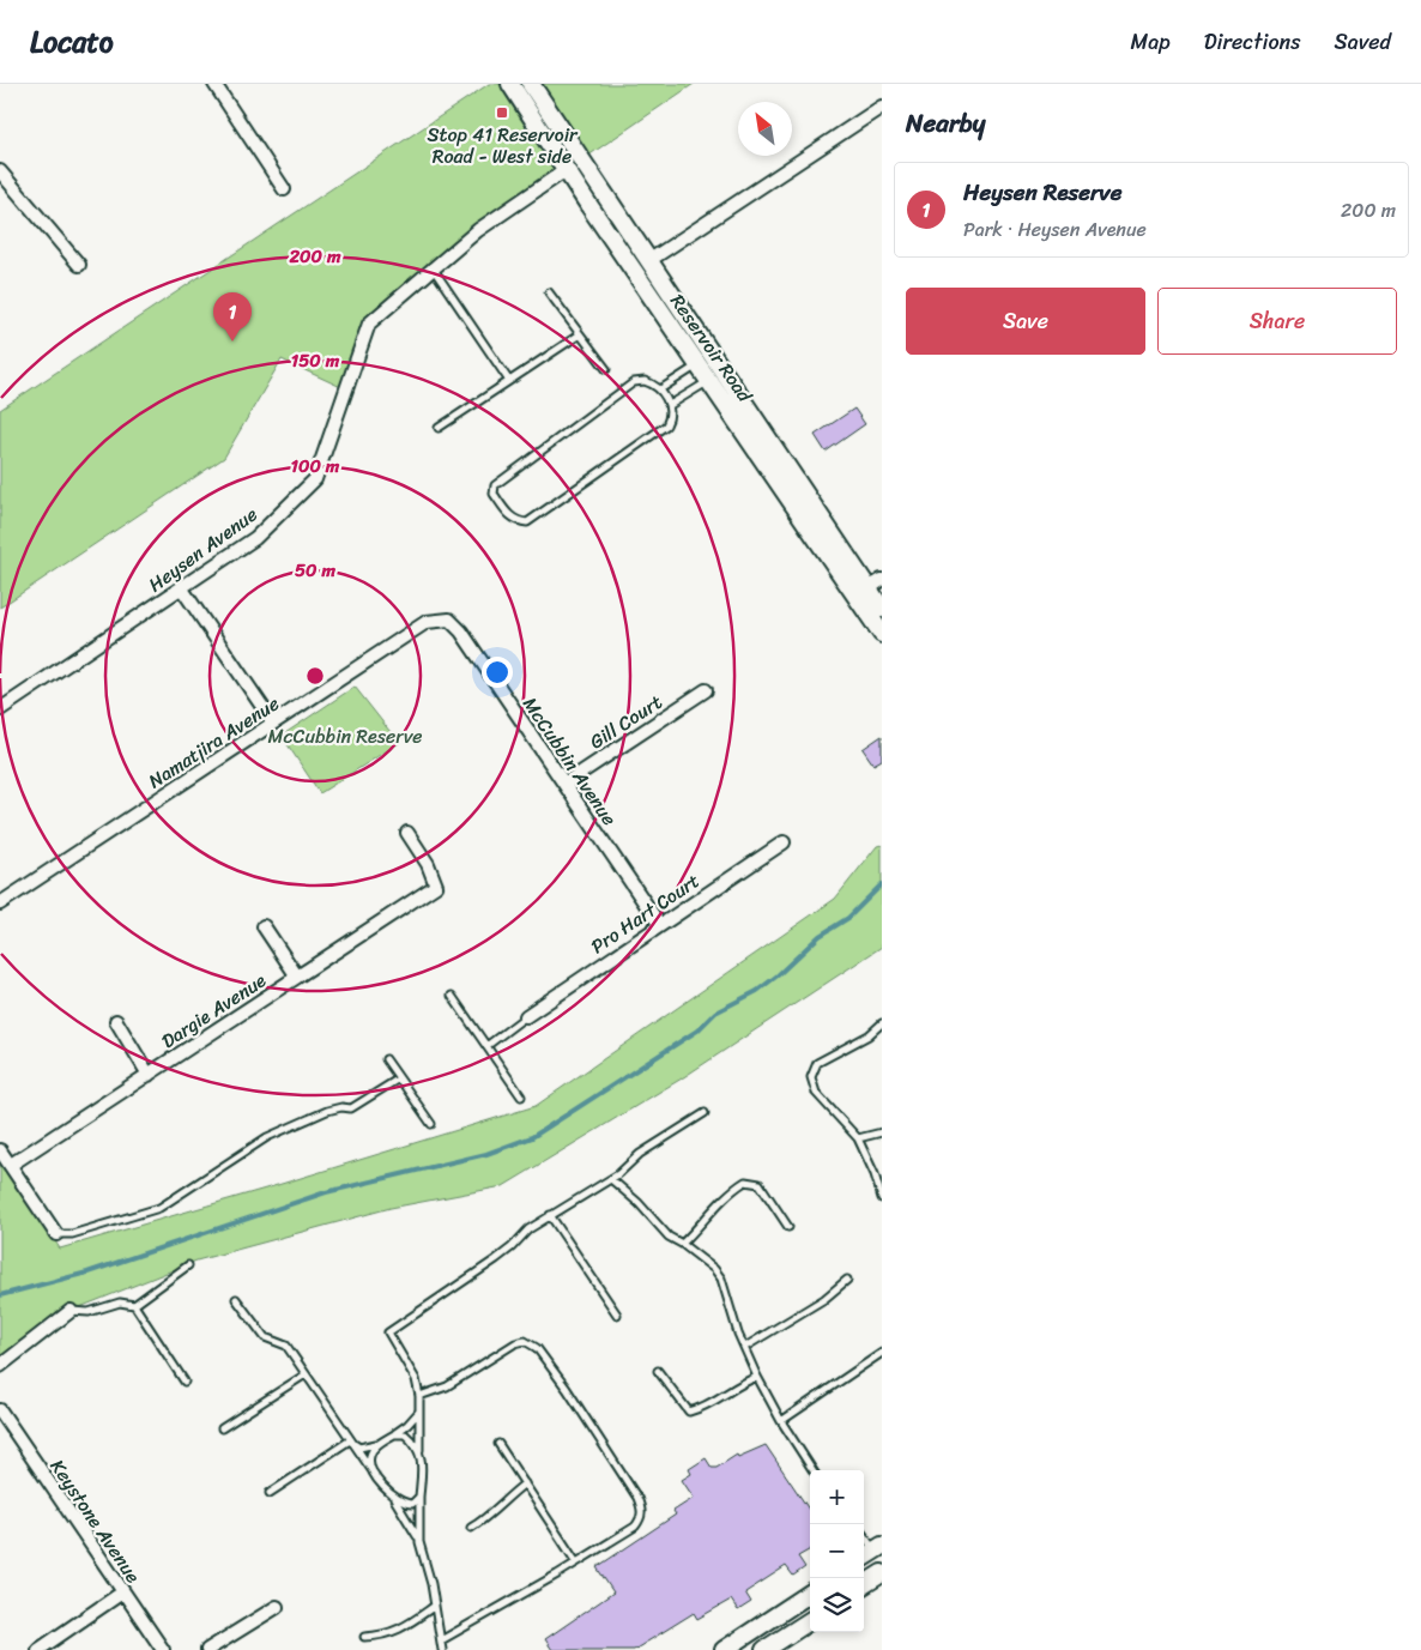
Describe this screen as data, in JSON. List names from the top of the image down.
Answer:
{
  "streets": {
    "main road": ["Reservoir Road"],
    "street": [
      "Heysen Avenue",
      "Gill Court",
      "Namatjira Avenue",
      "McCubbin Avenue",
      "Pro Hart Court",
      "Dargie Avenue",
      "Keystone Avenue"
    ]
  },
  "crossings": [
    ["Reservoir Road", "Heysen Avenue"],
    ["Gill Court", "McCubbin Avenue"],
    ["Namatjira Avenue", "McCubbin Avenue"],
    ["McCubbin Avenue", "Pro Hart Court"]
  ],
  "parks": ["McCubbin Reserve"],
  "places": {
    "transit": ["Stop 41 Reservoir Road - West side"]
  },
  "north": "top left",
  "page": {
    "header": "Locato",
    "nav": ["Map", "Directions", "Saved"],
    "heading": "Nearby",
    "list": [
      {
        "mark": "1",
        "name": "Heysen Reserve",
        "note": "Park · Heysen Avenue",
        "value": "200 m"
      }
    ],
    "buttons": ["Save", "Share"],
    "pins": "1",
    "map_buttons": ["+", "−"]
  },
  "rings": [
    "200 m",
    "150 m",
    "100 m",
    "50 m"
  ]
}
